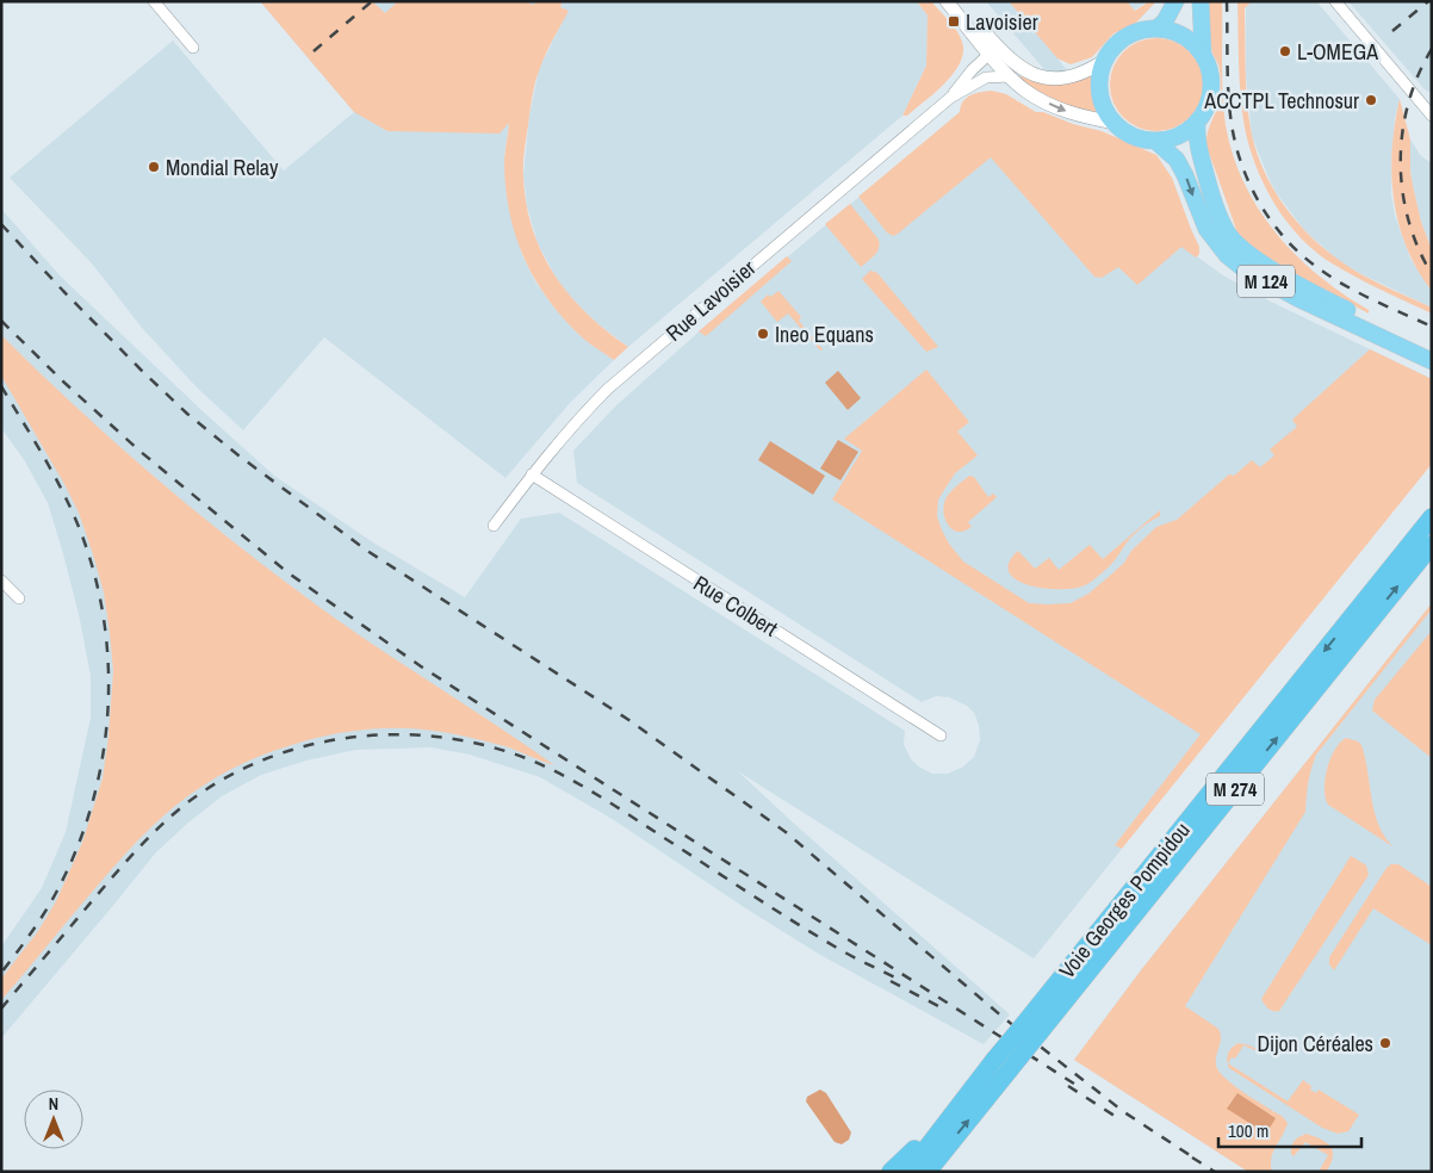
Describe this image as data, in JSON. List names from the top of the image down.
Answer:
{
  "streets": {
    "highway": ["M 274", "Voie Georges Pompidou"],
    "main road": ["M 124"],
    "street": ["Rue Lavoisier", "Rue Colbert"]
  },
  "crossings": [
    ["Rue Lavoisier", "Rue Colbert"]
  ],
  "places": {
    "transit": ["Lavoisier"],
    "other": [
      "L-OMEGA",
      "ACCTPL Technosur",
      "Mondial Relay",
      "Ineo Equans",
      "Dijon Céréales"
    ]
  },
  "scale_bar": "100 m",
  "north": "top"
}
